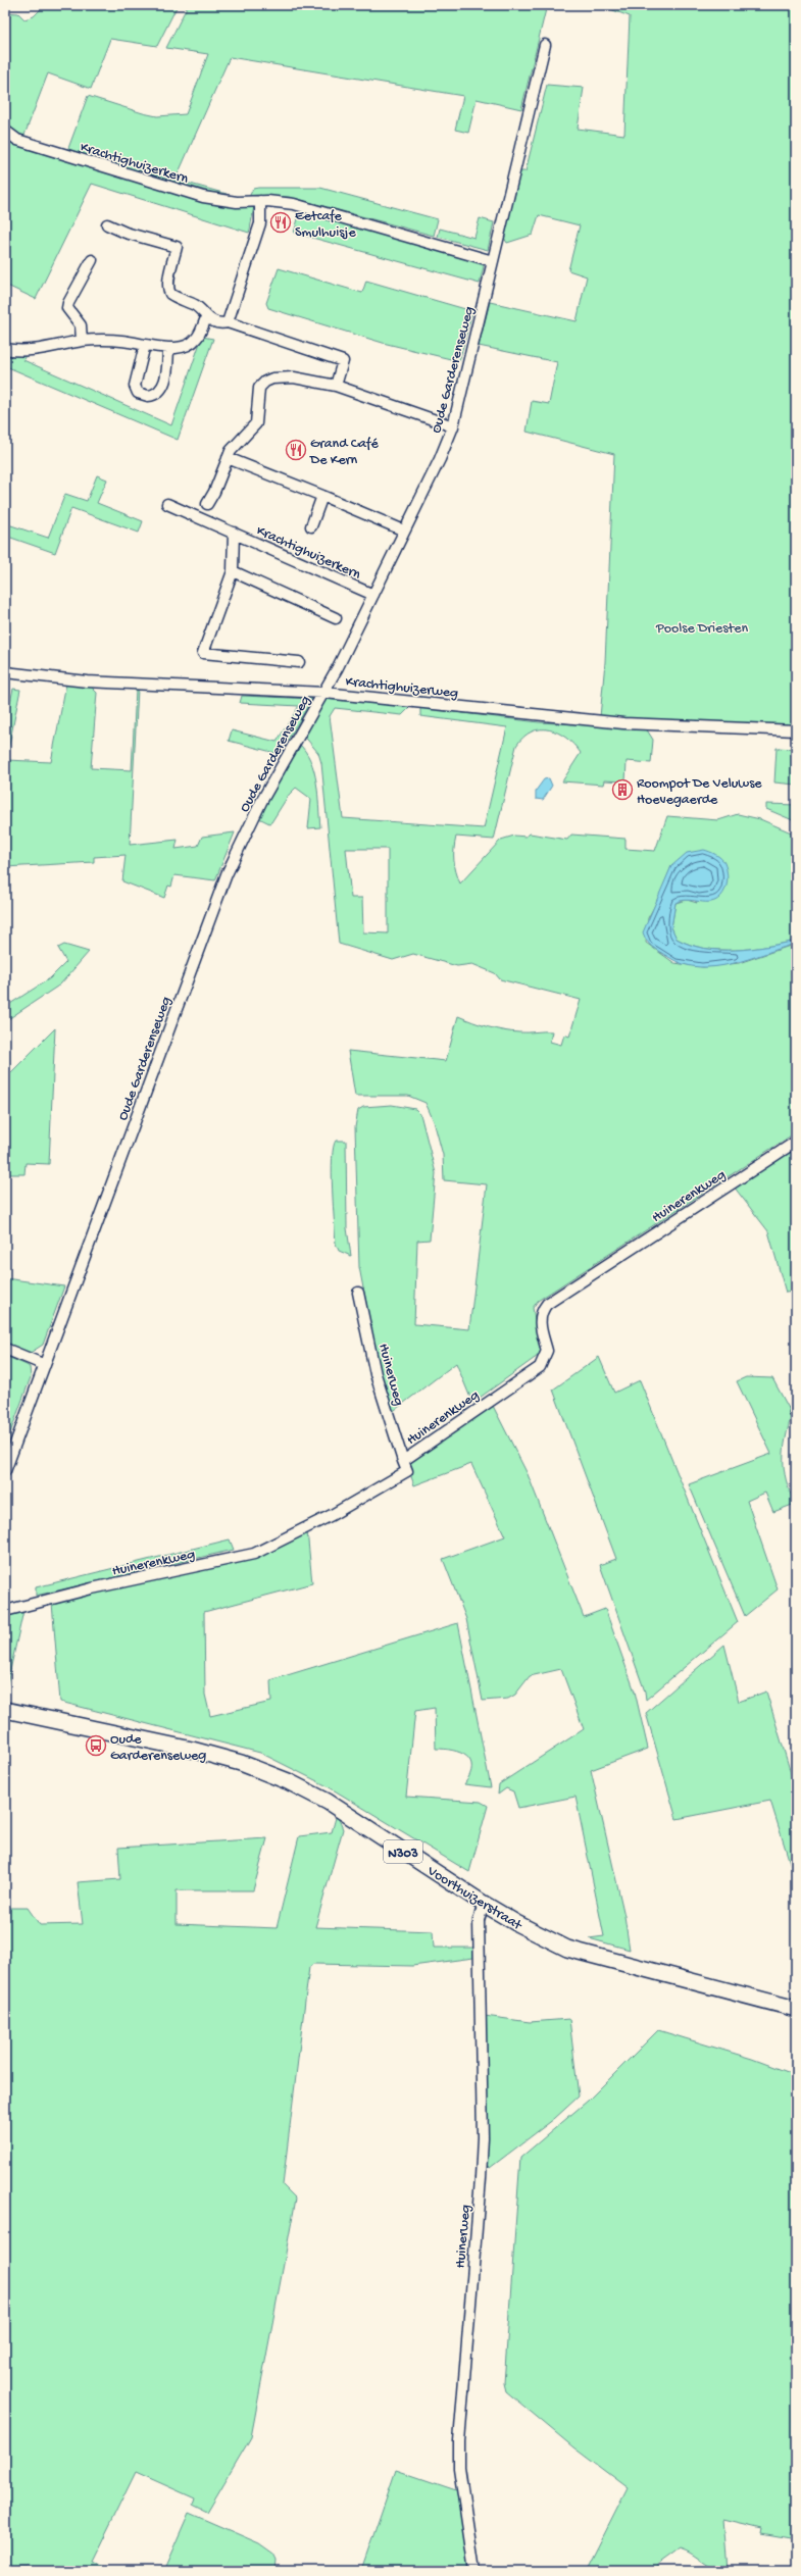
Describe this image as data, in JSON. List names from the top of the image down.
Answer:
{
  "streets": {
    "main road": ["N303", "Voorthuizerstraat"],
    "street": [
      "Krachtighuizerkern",
      "Oude Garderenseweg",
      "Krachtighuizerweg",
      "Huinerenkweg",
      "Huinerweg"
    ]
  },
  "crossings": [
    ["Krachtighuizerkern", "Oude Garderenseweg"],
    ["Oude Garderenseweg", "Krachtighuizerweg"],
    ["Huinerenkweg", "Huinerweg"],
    ["Huinerweg", "Voorthuizerstraat"]
  ],
  "parks": ["Poolse Driesten"],
  "places": {
    "restaurant": ["Eetcafe Smulhuisje", "Grand Café De Kern"],
    "building": ["Roompot De Veluwse Hoevegaerde"],
    "bus stop": ["Oude Garderenseweg"]
  }
}
